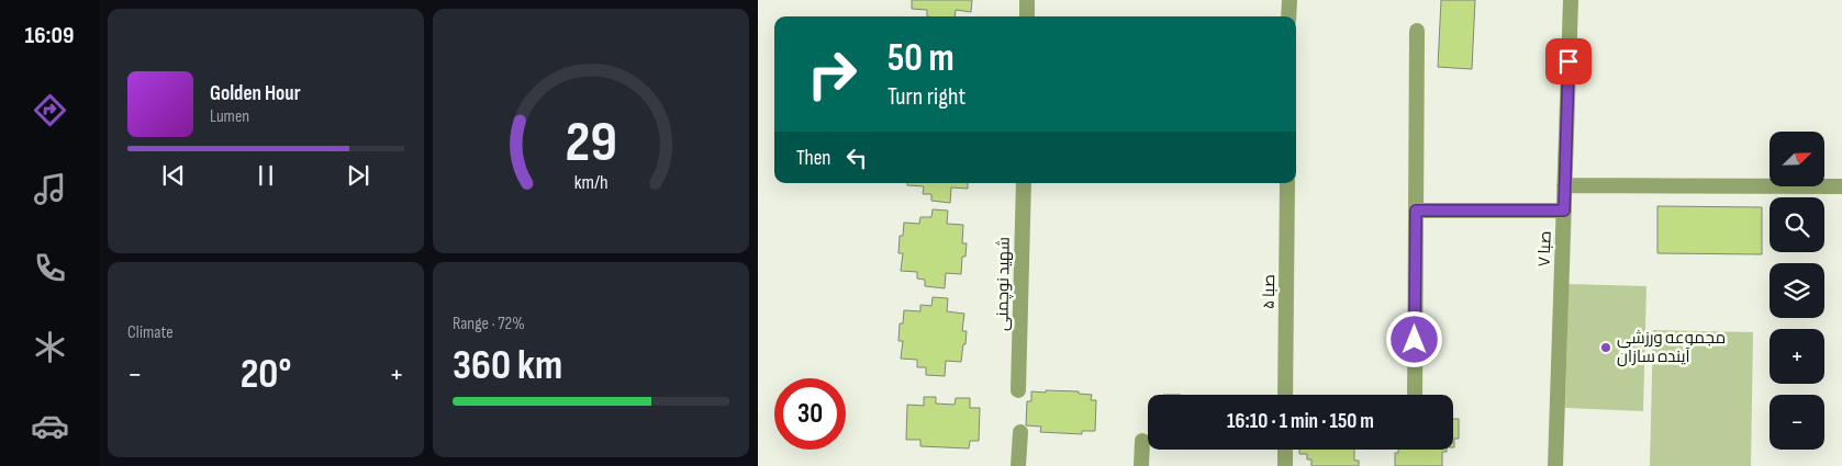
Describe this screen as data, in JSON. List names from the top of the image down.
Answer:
{
  "streets": {
    "street": ["صبا ۷", "شهید نوچمنی", "صبا ۵"]
  },
  "places": ["مجموعه ورزشی آینده سازان"],
  "north": "top right",
  "page": {
    "tabs": "16:09",
    "turn": ["50 m", "Turn right"],
    "song": ["Golden Hour", "Lumen"],
    "map_buttons": ["+", "−"],
    "then": "Then",
    "tile": [
      "Climate",
      ["Range · 72%", "360 km"]
    ],
    "heat": ["−", "20°", "+"],
    "limit": "30",
    "trip": "16:10 · 1 min · 150 m",
    "gauge": ["29", "km/h"]
  }
}
